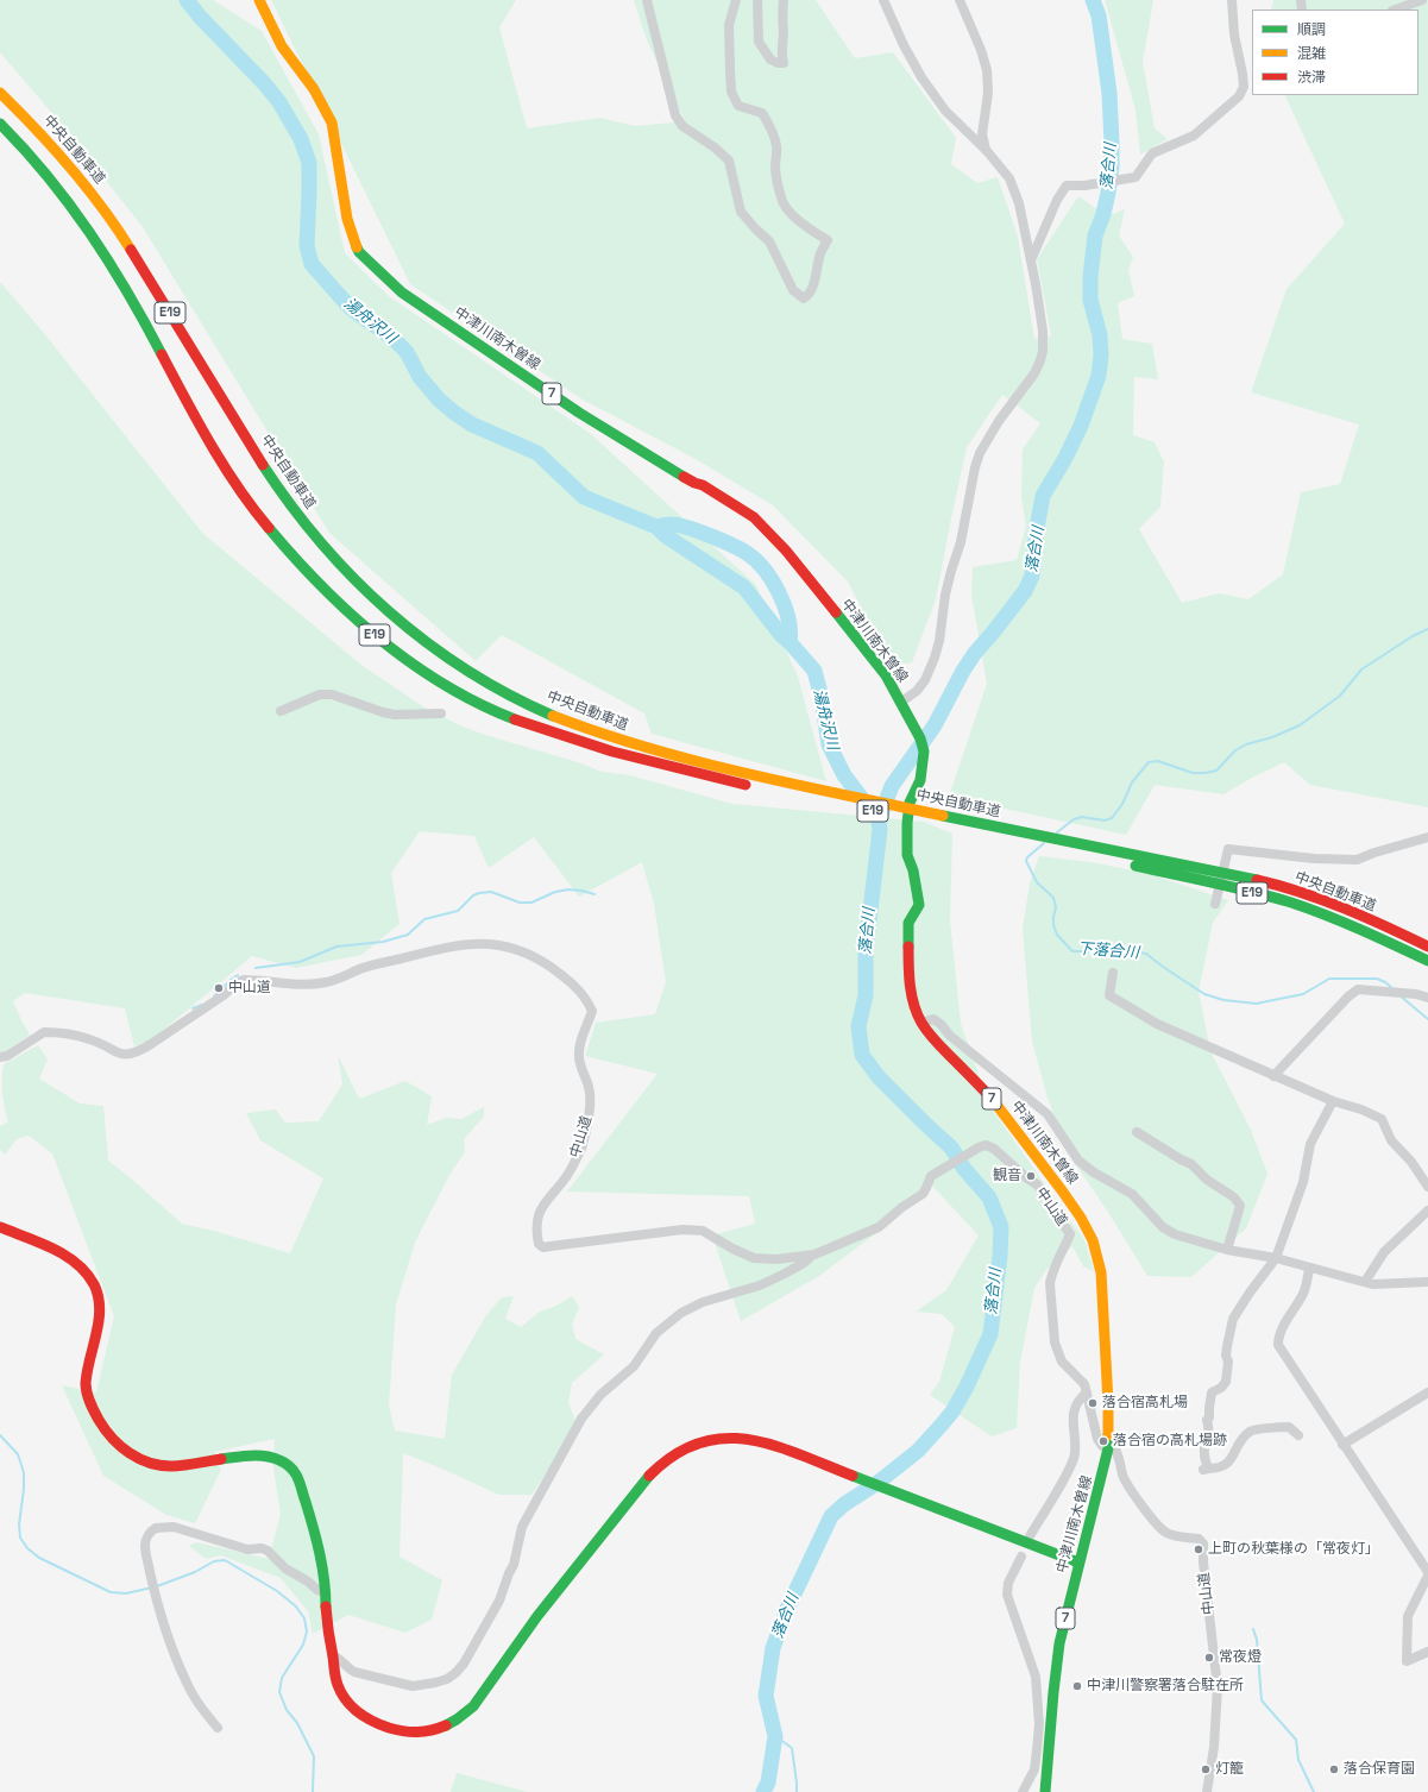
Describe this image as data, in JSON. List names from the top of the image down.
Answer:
{
  "streets": {
    "main road": [
      "中央自動車道",
      "E19",
      "中津川南木曽線",
      "7"
    ],
    "street": ["中山道"]
  },
  "crossings": [
    ["中津川南木曽線", "中山道"]
  ],
  "water": ["落合川", "湯舟沢川", "下落合川"],
  "places": [
    "中山道",
    "観音",
    "落合宿高札場",
    "落合宿の高札場跡",
    "上町の秋葉様の「常夜灯」",
    "常夜燈",
    "中津川警察署落合駐在所",
    "灯籠",
    "落合保育園"
  ],
  "legend": ["順調", "混雑", "渋滞"]
}
